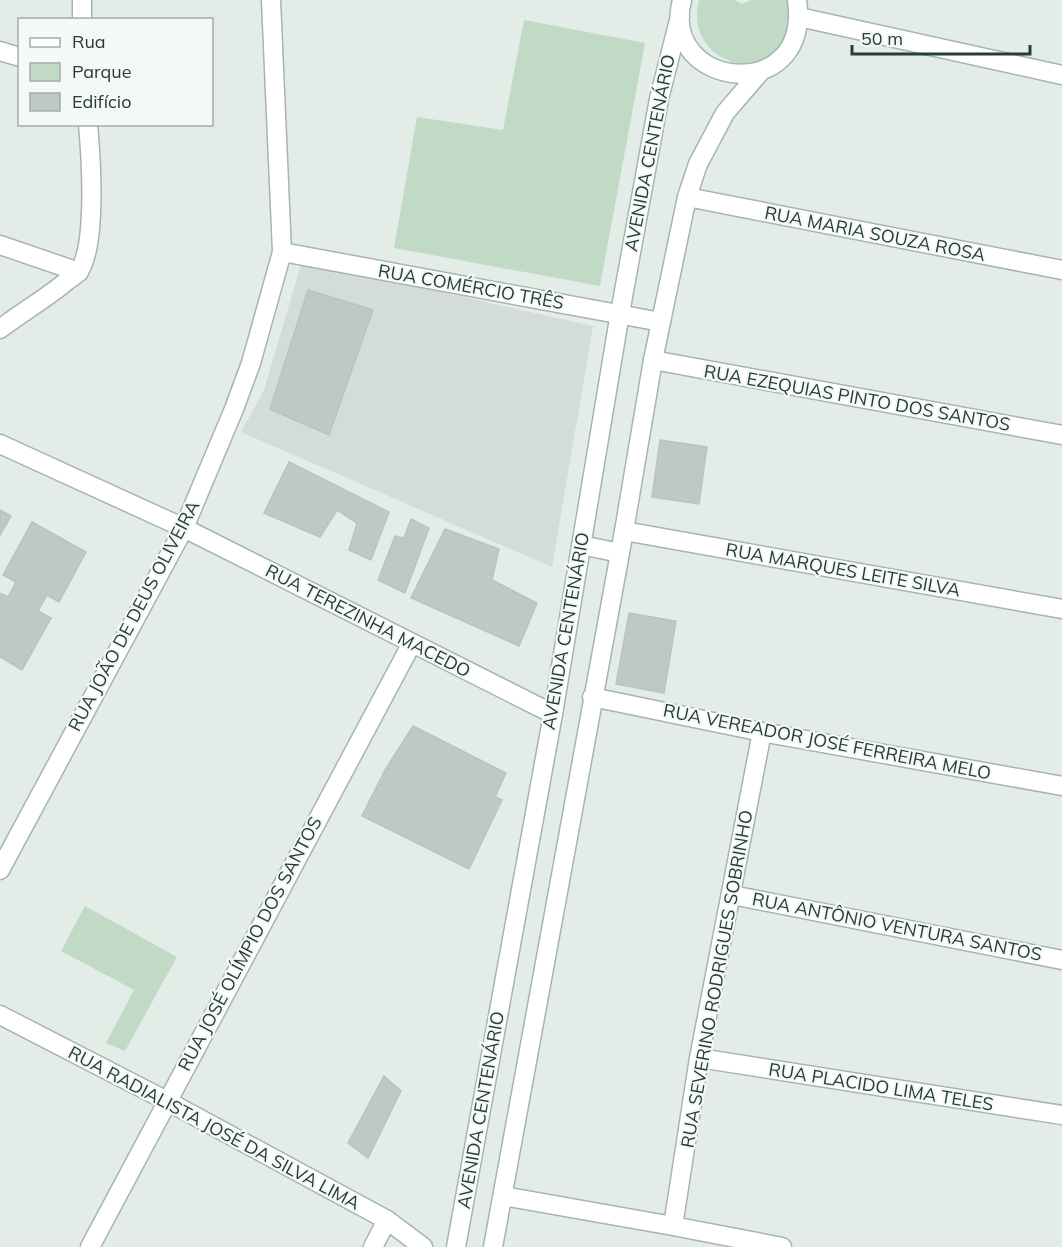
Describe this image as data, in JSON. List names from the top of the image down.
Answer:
{
  "streets": {
    "street": [
      "AVENIDA CENTENÁRIO",
      "RUA MARIA SOUZA ROSA",
      "RUA COMÉRCIO TRÊS",
      "RUA EZEQUIAS PINTO DOS SANTOS",
      "RUA MARQUES LEITE SILVA",
      "RUA JOÃO DE DEUS OLIVEIRA",
      "RUA TEREZINHA MACEDO",
      "RUA VEREADOR JOSÉ FERREIRA MELO",
      "RUA ANTÔNIO VENTURA SANTOS",
      "RUA JOSÉ OLÍMPIO DOS SANTOS",
      "RUA SEVERINO RODRIGUES SOBRINHO",
      "RUA PLACIDO LIMA TELES",
      "RUA RADIALISTA JOSÉ DA SILVA LIMA"
    ]
  },
  "crossings": [
    ["AVENIDA CENTENÁRIO", "RUA MARIA SOUZA ROSA"],
    ["AVENIDA CENTENÁRIO", "RUA COMÉRCIO TRÊS"],
    ["AVENIDA CENTENÁRIO", "RUA EZEQUIAS PINTO DOS SANTOS"],
    ["AVENIDA CENTENÁRIO", "RUA MARQUES LEITE SILVA"],
    ["AVENIDA CENTENÁRIO", "RUA TEREZINHA MACEDO"],
    ["AVENIDA CENTENÁRIO", "RUA VEREADOR JOSÉ FERREIRA MELO"],
    ["RUA COMÉRCIO TRÊS", "RUA JOÃO DE DEUS OLIVEIRA"],
    ["RUA JOÃO DE DEUS OLIVEIRA", "RUA TEREZINHA MACEDO"],
    ["RUA TEREZINHA MACEDO", "RUA JOSÉ OLÍMPIO DOS SANTOS"],
    ["RUA VEREADOR JOSÉ FERREIRA MELO", "RUA SEVERINO RODRIGUES SOBRINHO"],
    ["RUA ANTÔNIO VENTURA SANTOS", "RUA SEVERINO RODRIGUES SOBRINHO"],
    ["RUA JOSÉ OLÍMPIO DOS SANTOS", "RUA RADIALISTA JOSÉ DA SILVA LIMA"],
    ["RUA SEVERINO RODRIGUES SOBRINHO", "RUA PLACIDO LIMA TELES"]
  ],
  "legend": ["Rua", "Parque", "Edifício"],
  "scale_bar": "50 m"
}
